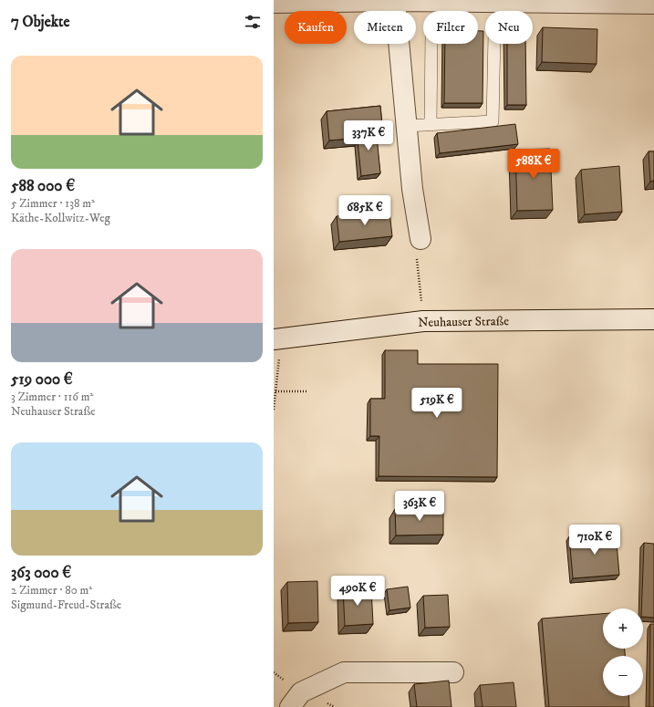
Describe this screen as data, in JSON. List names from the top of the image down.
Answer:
{
  "streets": {
    "street": ["Neuhauser Straße"]
  },
  "page": {
    "heading": "7 Objekte",
    "chip": [
      "Kaufen",
      "Mieten",
      "Filter",
      "Neu"
    ],
    "list": [
      {
        "name": "588 000 €",
        "note": "5 Zimmer · 138 m² · Käthe-Kollwitz-Weg"
      },
      {
        "name": "519 000 €",
        "note": "3 Zimmer · 116 m² · Neuhauser Straße"
      },
      {
        "name": "363 000 €",
        "note": "2 Zimmer · 80 m² · Sigmund-Freud-Straße"
      }
    ],
    "price": [
      "337K €",
      "588K €",
      "685K €",
      "519K €",
      "363K €",
      "710K €",
      "490K €"
    ],
    "map_buttons": ["+", "−"]
  }
}
